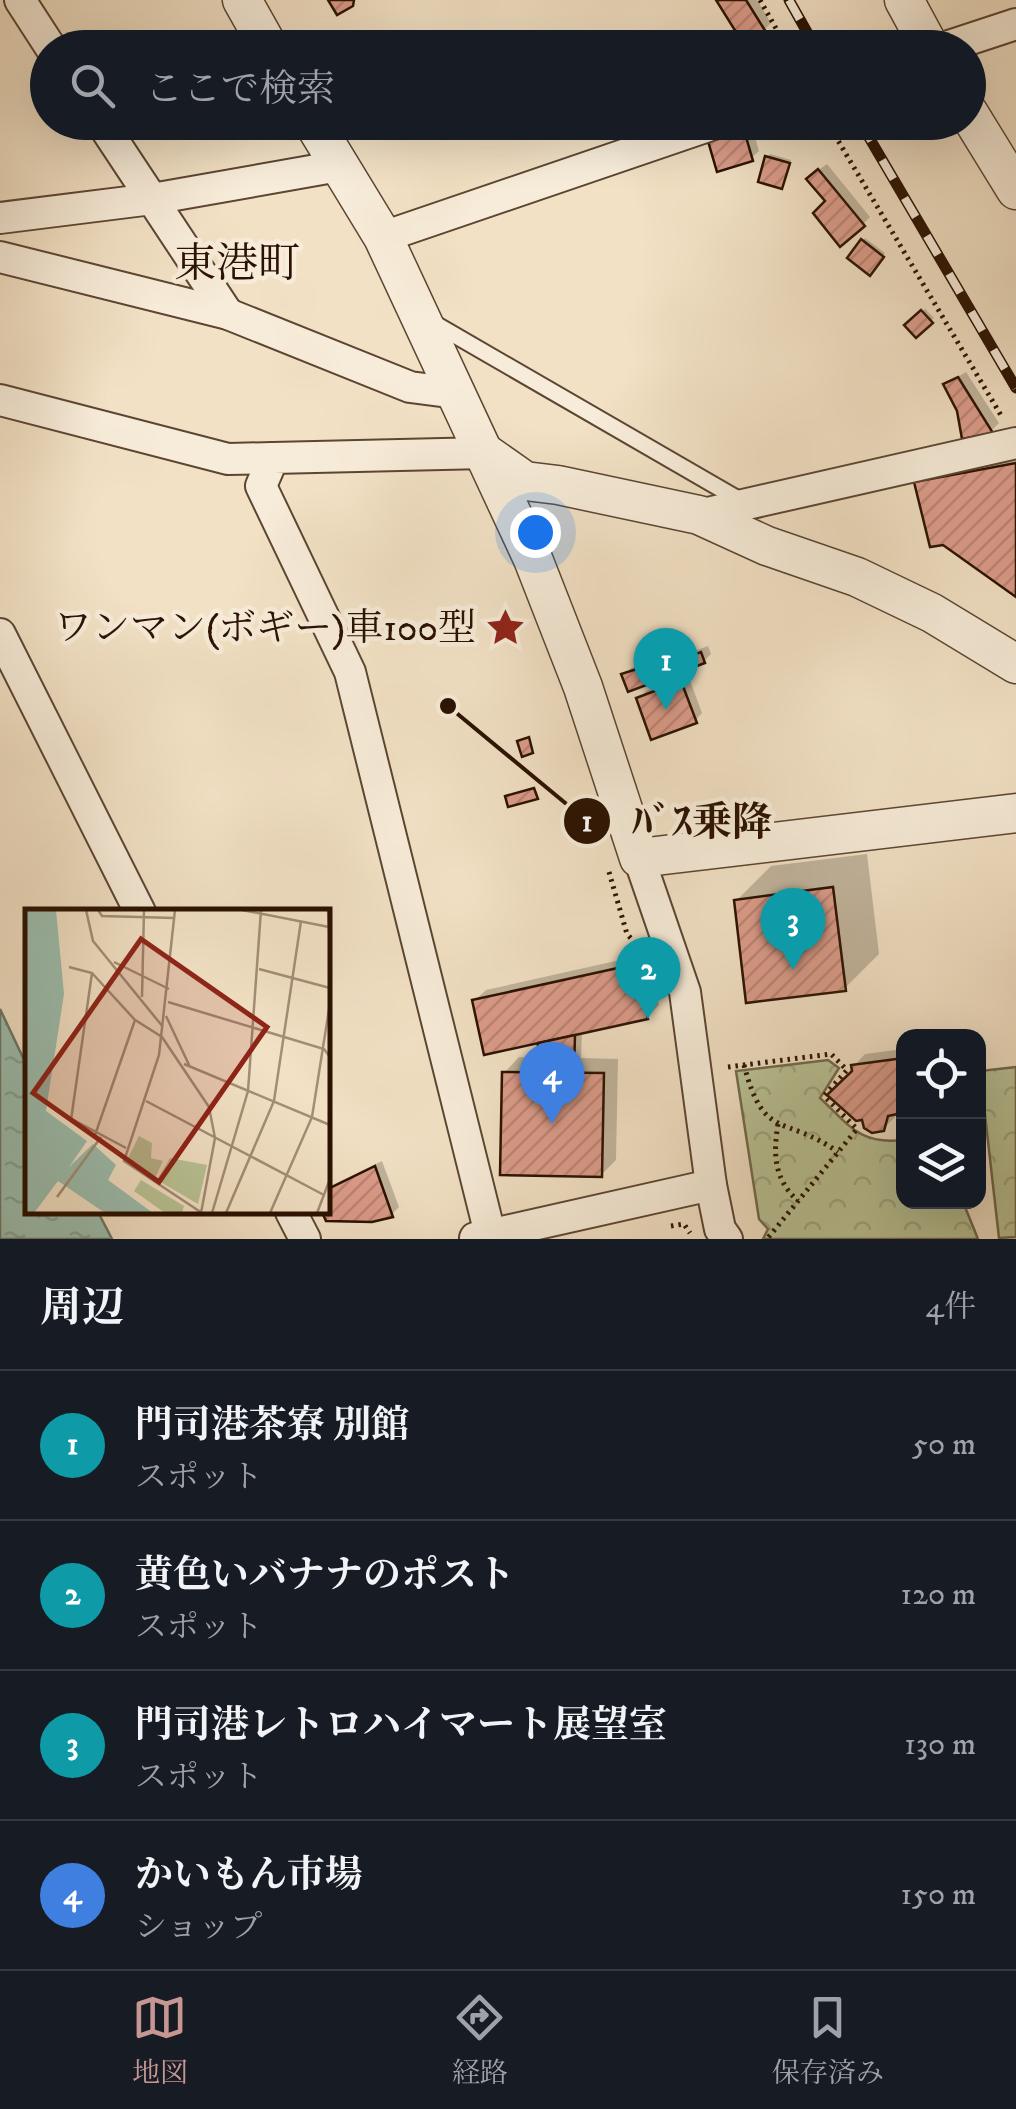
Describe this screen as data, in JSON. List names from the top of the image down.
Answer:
{
  "districts": ["東港町"],
  "places": {
    "place": ["ワンマン(ボギー)車100型"],
    "other": ["ﾊﾞｽ乗降"]
  },
  "page": {
    "search": "ここで検索",
    "pins": [
      "1",
      "3",
      "2",
      "4"
    ],
    "heading": ["周辺", "4件"],
    "list": [
      {
        "mark": "1",
        "name": "門司港茶寮 別館",
        "note": "スポット",
        "value": "50 m"
      },
      {
        "mark": "2",
        "name": "黄色いバナナのポスト",
        "note": "スポット",
        "value": "120 m"
      },
      {
        "mark": "3",
        "name": "門司港レトロハイマート展望室",
        "note": "スポット",
        "value": "130 m"
      },
      {
        "mark": "4",
        "name": "かいもん市場",
        "note": "ショップ",
        "value": "150 m"
      }
    ],
    "nav": ["地図", "経路", "保存済み"]
  }
}
